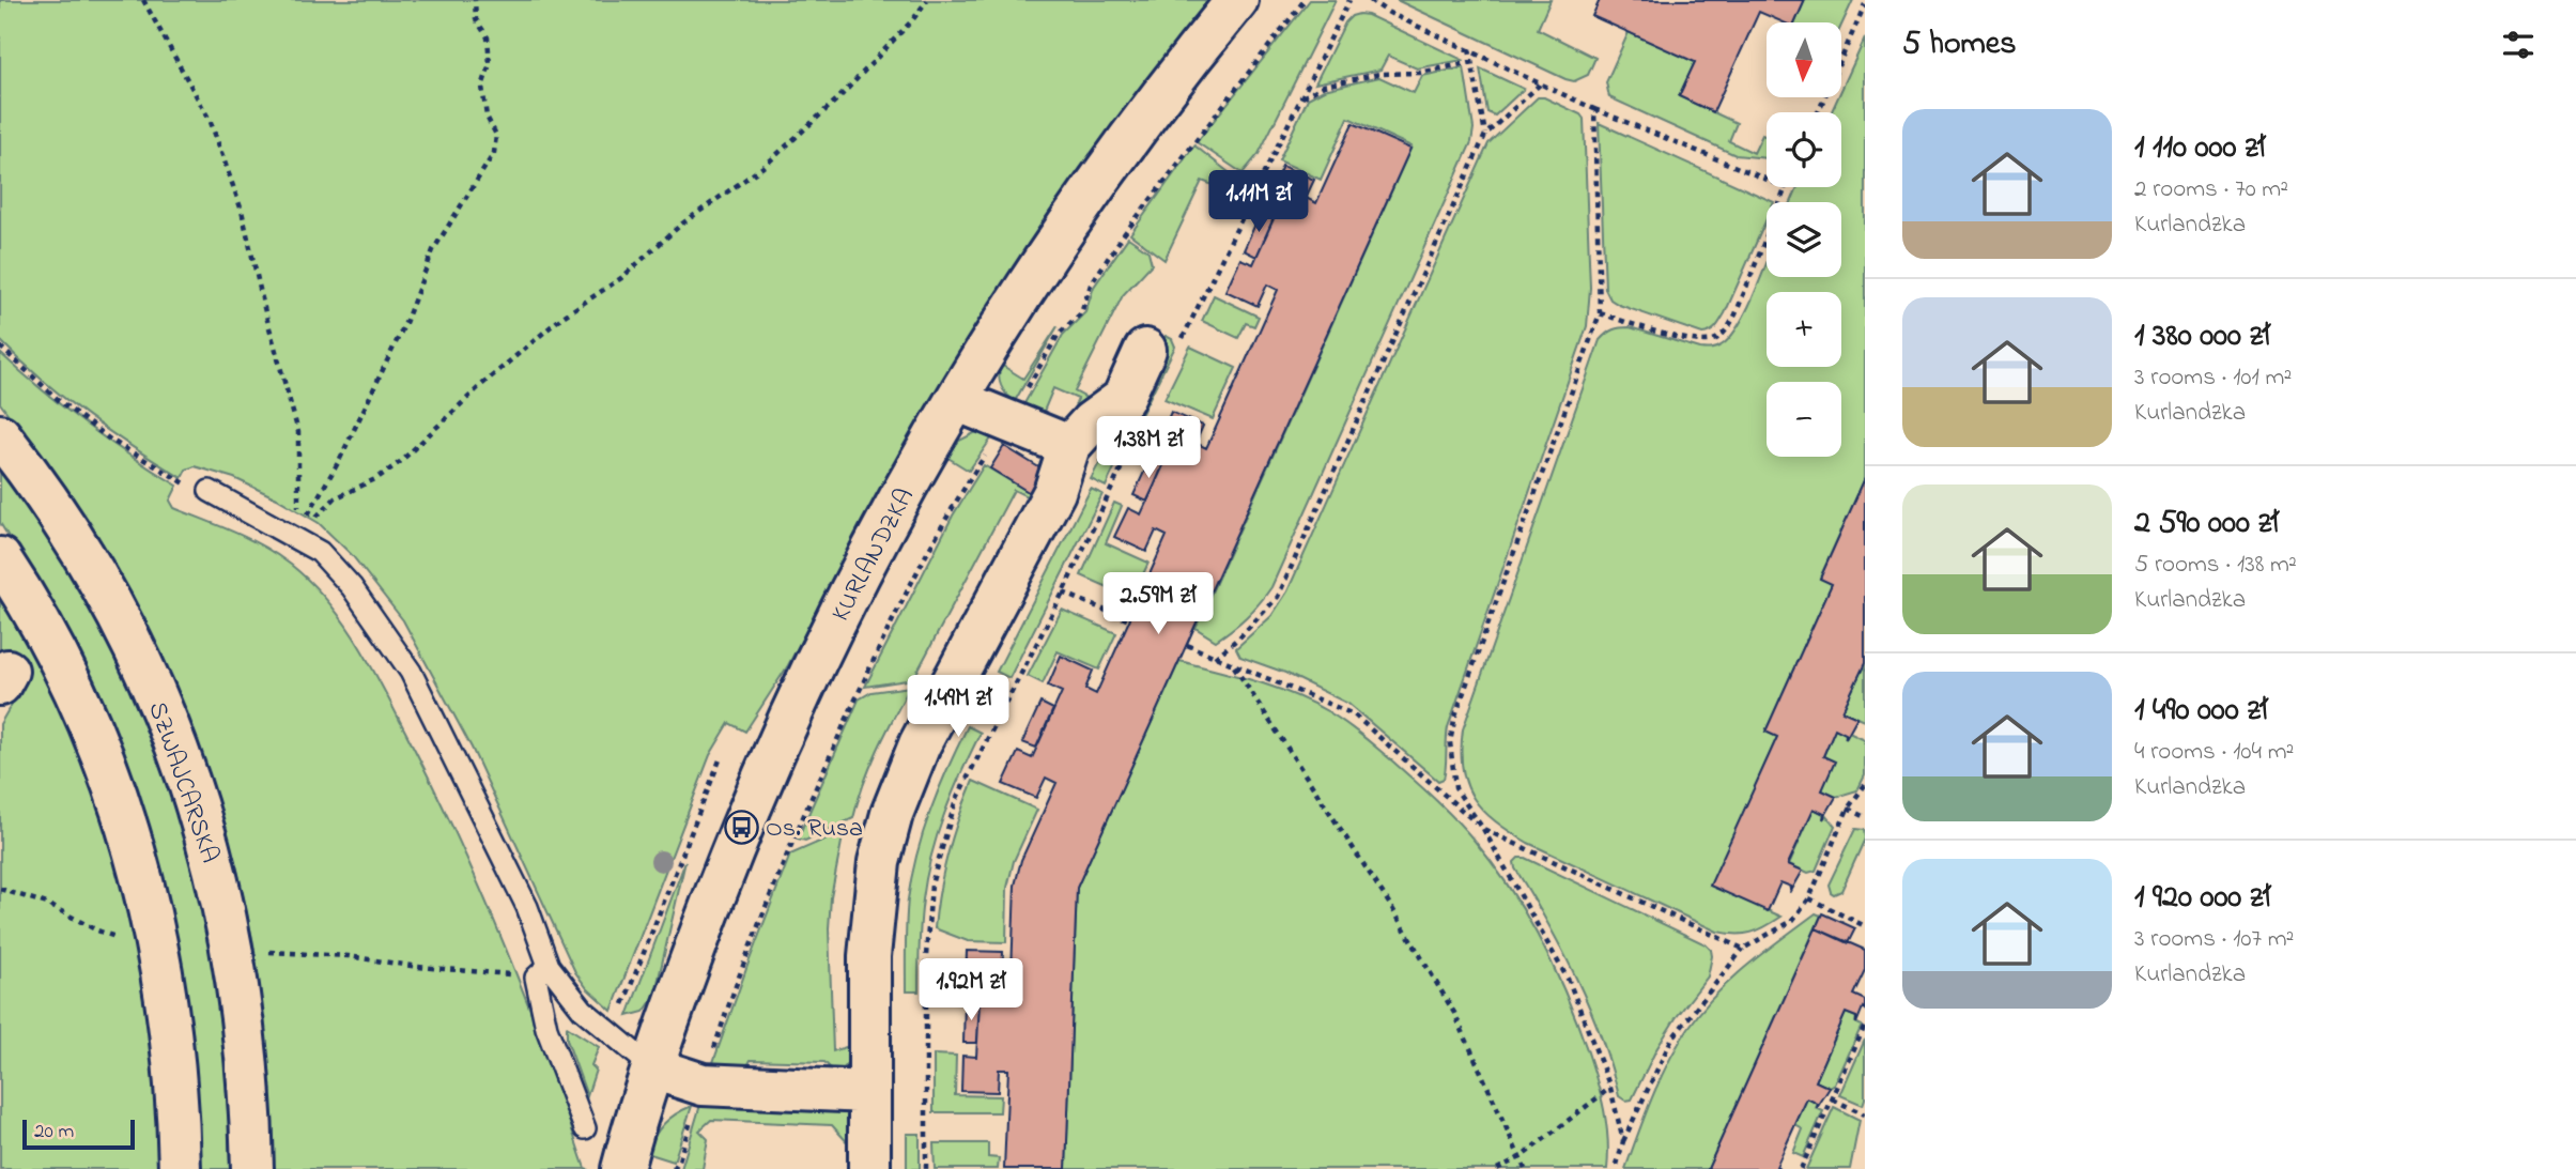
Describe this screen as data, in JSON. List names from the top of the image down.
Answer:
{
  "streets": {
    "street": ["KURLANDZKA", "SZWAJCARSKA"]
  },
  "places": {
    "bus stop": ["Os. Rusa"]
  },
  "scale_bar": "20 m",
  "north": "bottom",
  "page": {
    "heading": "5 homes",
    "map_buttons": ["+", "−"],
    "list": [
      {
        "name": "1 110 000 zł",
        "note": "2 rooms · 70 m² · Kurlandzka"
      },
      {
        "name": "1 380 000 zł",
        "note": "3 rooms · 101 m² · Kurlandzka"
      },
      {
        "name": "2 590 000 zł",
        "note": "5 rooms · 138 m² · Kurlandzka"
      },
      {
        "name": "1 490 000 zł",
        "note": "4 rooms · 104 m² · Kurlandzka"
      },
      {
        "name": "1 920 000 zł",
        "note": "3 rooms · 107 m² · Kurlandzka"
      }
    ],
    "price": [
      "1.11M zł",
      "1.38M zł",
      "2.59M zł",
      "1.49M zł",
      "1.92M zł"
    ],
    "scale": "20 m"
  }
}
